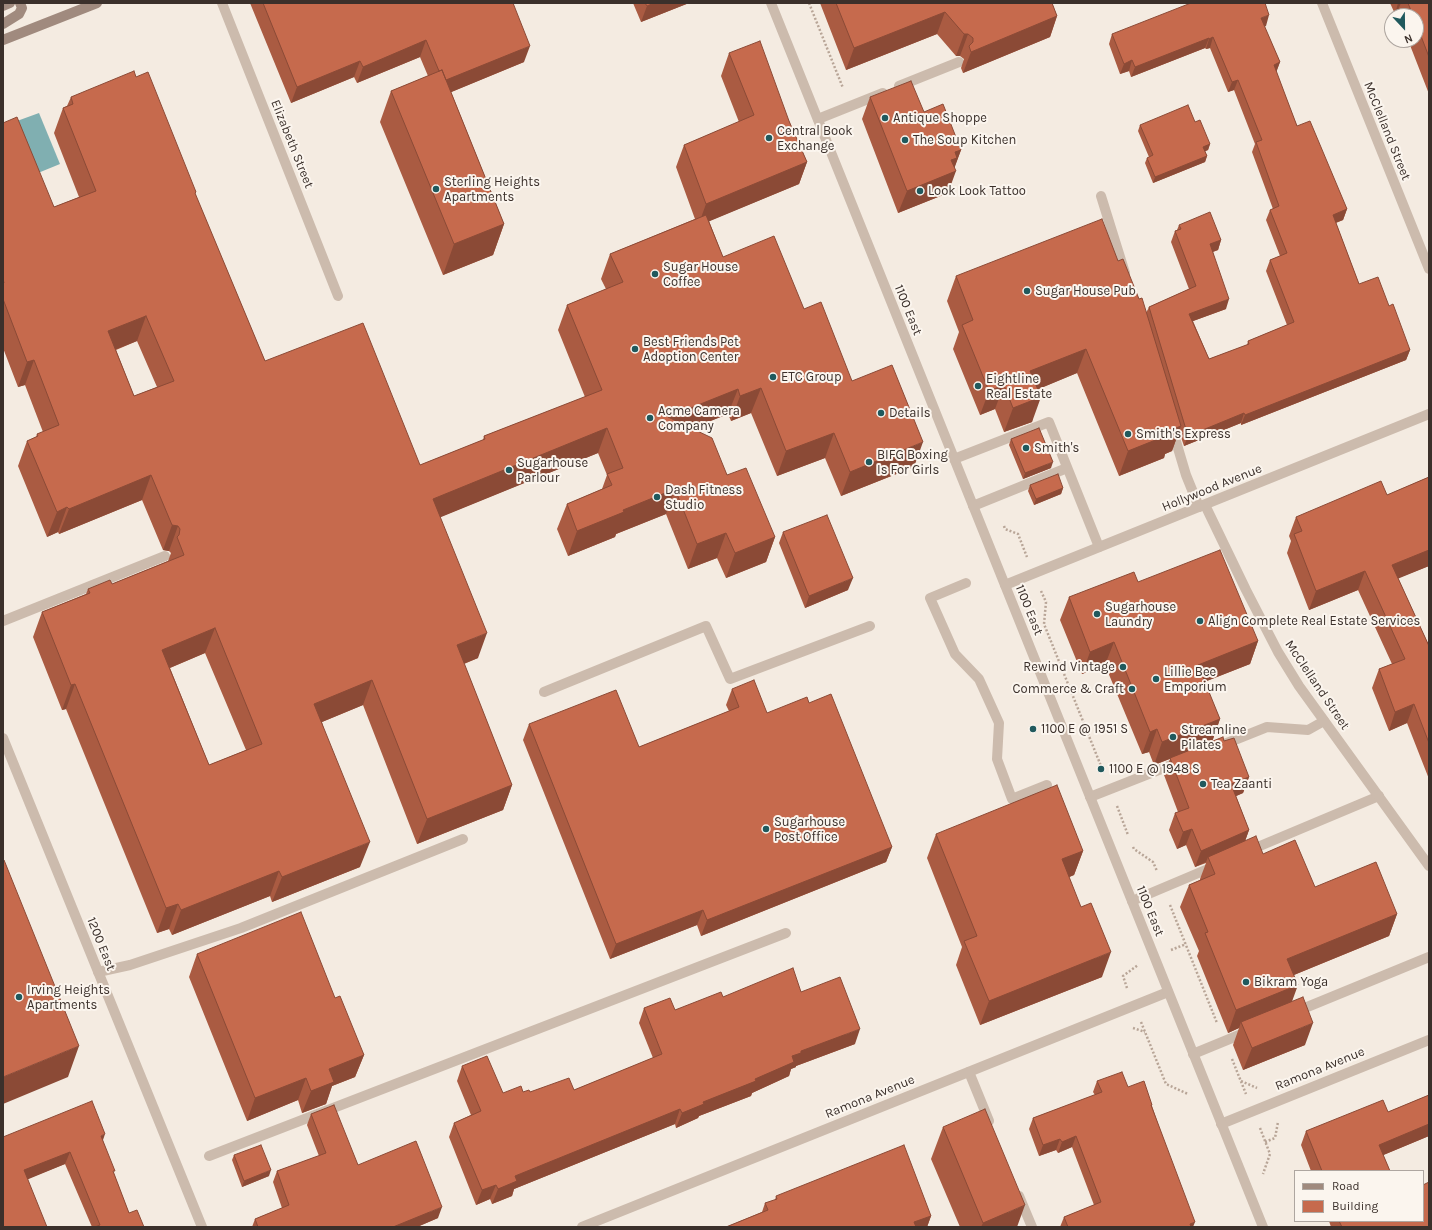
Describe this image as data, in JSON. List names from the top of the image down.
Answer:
{
  "streets": {
    "street": [
      "McClelland Street",
      "Elizabeth Street",
      "1100 East",
      "Hollywood Avenue",
      "1200 East",
      "Ramona Avenue"
    ]
  },
  "crossings": [
    ["McClelland Street", "Hollywood Avenue"],
    ["1100 East", "Hollywood Avenue"],
    ["1100 East", "Ramona Avenue"]
  ],
  "places": [
    "Antique Shoppe",
    "Central Book Exchange",
    "The Soup Kitchen",
    "Sterling Heights Apartments",
    "Look Look Tattoo",
    "Sugar House Coffee",
    "Sugar House Pub",
    "Best Friends Pet Adoption Center",
    "ETC Group",
    "Eightline Real Estate",
    "Details",
    "Acme Camera Company",
    "Smith's Express",
    "Smith's",
    "BIFG Boxing Is For Girls",
    "Sugarhouse Parlour",
    "Dash Fitness Studio",
    "Sugarhouse Laundry",
    "Align Complete Real Estate Services",
    "Rewind Vintage",
    "Lillie Bee Emporium",
    "Commerce & Craft",
    "1100 E @ 1951 S",
    "Streamline Pilates",
    "1100 E @ 1948 S",
    "Tea Zaanti",
    "Sugarhouse Post Office",
    "Bikram Yoga",
    "Irving Heights Apartments"
  ],
  "legend": ["Road", "Building"],
  "north": "bottom"
}
